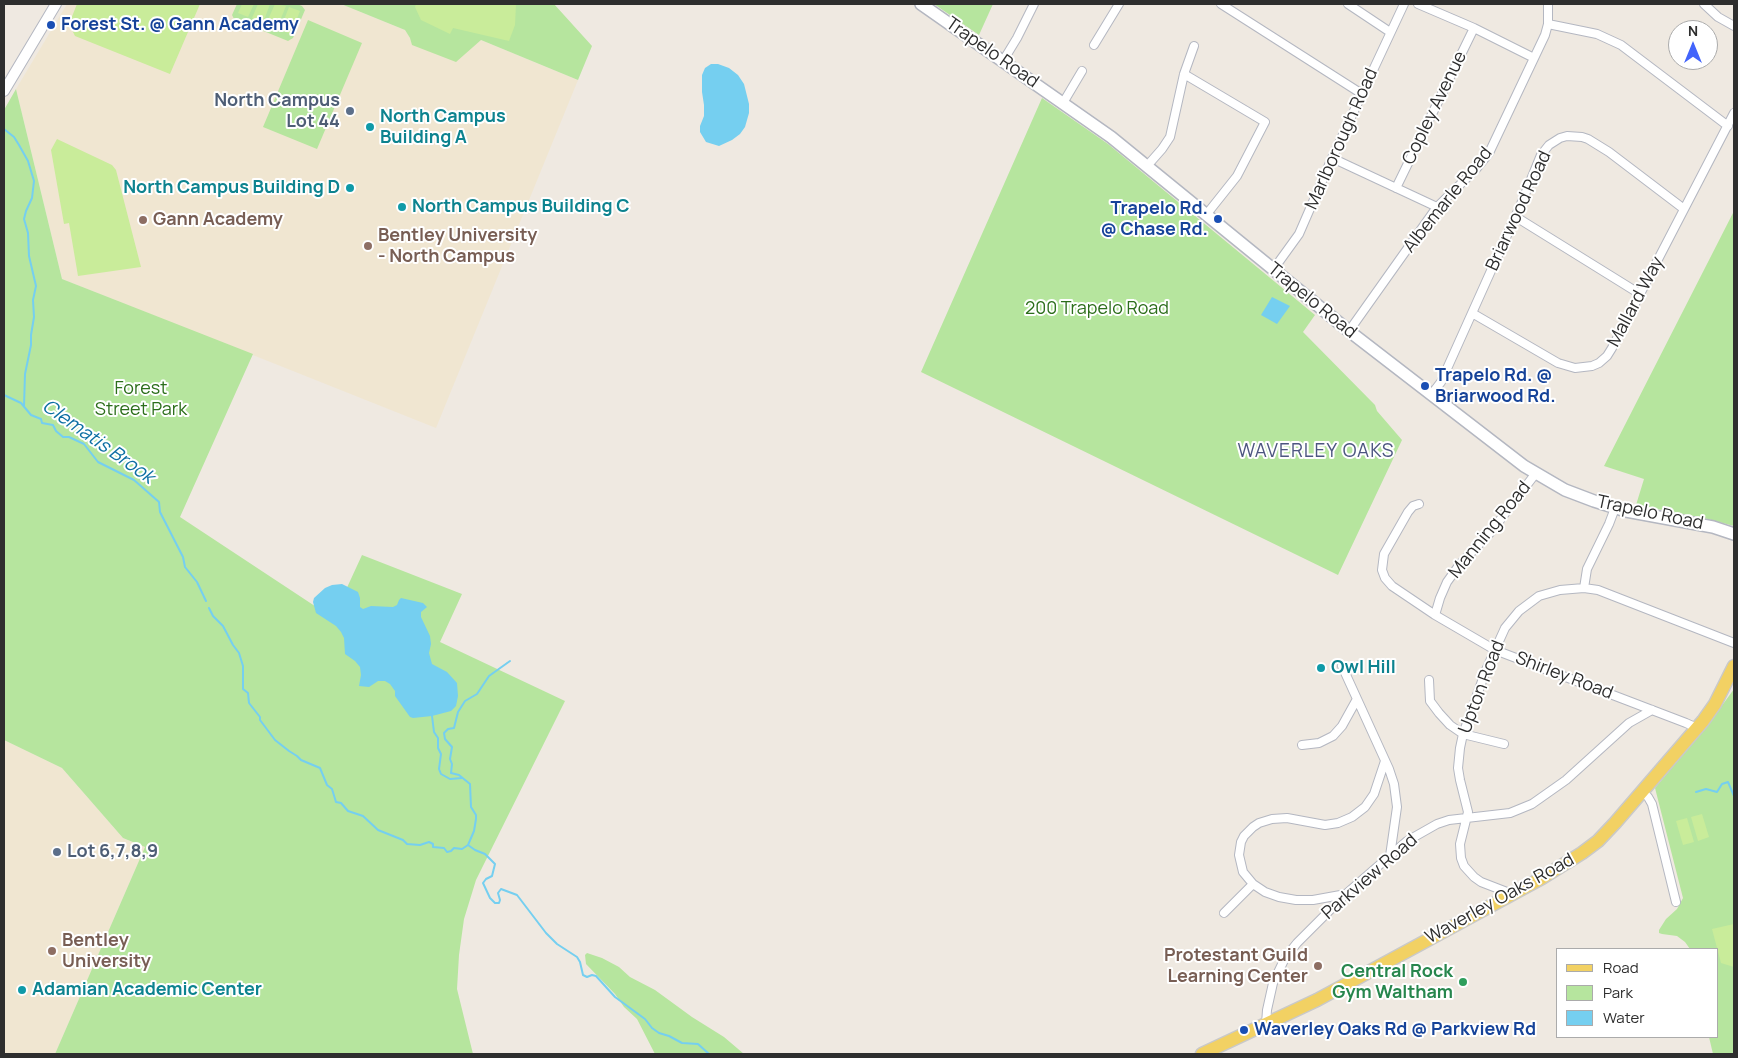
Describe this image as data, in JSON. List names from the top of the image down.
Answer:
{
  "streets": {
    "main road": ["Trapelo Road", "Waverley Oaks Road"],
    "street": [
      "Copley Avenue",
      "Marlborough Road",
      "Albemarle Road",
      "Briarwood Road",
      "Mallard Way",
      "Manning Road",
      "Shirley Road",
      "Upton Road",
      "Parkview Road"
    ]
  },
  "crossings": [
    ["Trapelo Road", "Marlborough Road"],
    ["Trapelo Road", "Albemarle Road"],
    ["Trapelo Road", "Briarwood Road"],
    ["Trapelo Road", "Manning Road"],
    ["Briarwood Road", "Mallard Way"],
    ["Manning Road", "Shirley Road"],
    ["Shirley Road", "Upton Road"],
    ["Shirley Road", "Parkview Road"],
    ["Shirley Road", "Waverley Oaks Road"],
    ["Upton Road", "Parkview Road"],
    ["Upton Road", "Waverley Oaks Road"],
    ["Parkview Road", "Waverley Oaks Road"]
  ],
  "districts": ["WAVERLEY OAKS"],
  "water": ["Clematis Brook"],
  "parks": ["200 Trapelo Road", "Forest Street Park"],
  "places": [
    "Forest St. @ Gann Academy",
    "North Campus Lot 44",
    "North Campus Building A",
    "North Campus Building D",
    "North Campus Building C",
    "Trapelo Rd. @ Chase Rd.",
    "Gann Academy",
    "Bentley University - North Campus",
    "Trapelo Rd. @ Briarwood Rd.",
    "Owl Hill",
    "Lot 6,7,8,9",
    "Bentley University",
    "Protestant Guild Learning Center",
    "Central Rock Gym Waltham",
    "Adamian Academic Center",
    "Waverley Oaks Rd @ Parkview Rd"
  ],
  "legend": ["Road", "Park", "Water"],
  "north": "top"
}
